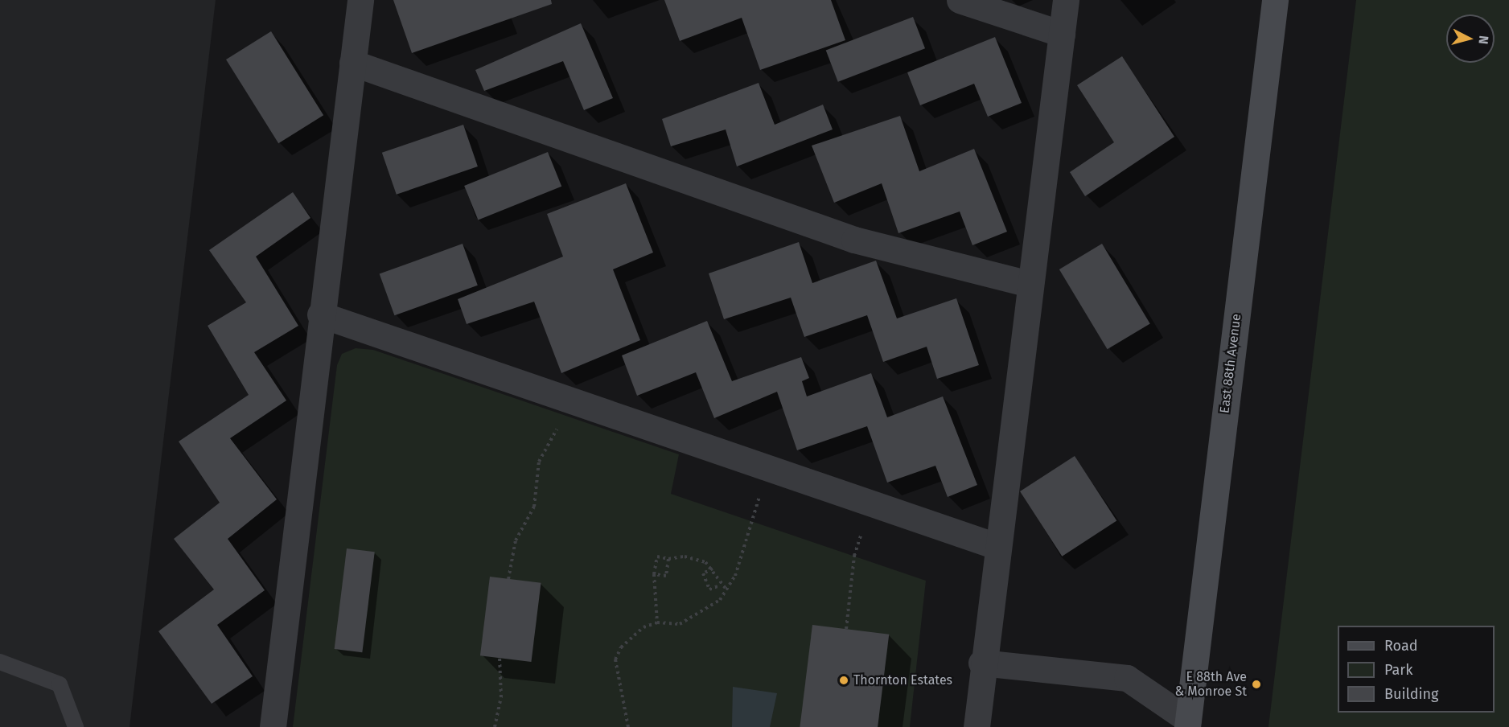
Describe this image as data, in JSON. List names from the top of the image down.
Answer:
{
  "streets": {
    "main road": ["East 88th Avenue"]
  },
  "places": ["Thornton Estates", "E 88th Ave & Monroe St"],
  "legend": ["Road", "Park", "Building"],
  "north": "right"
}
